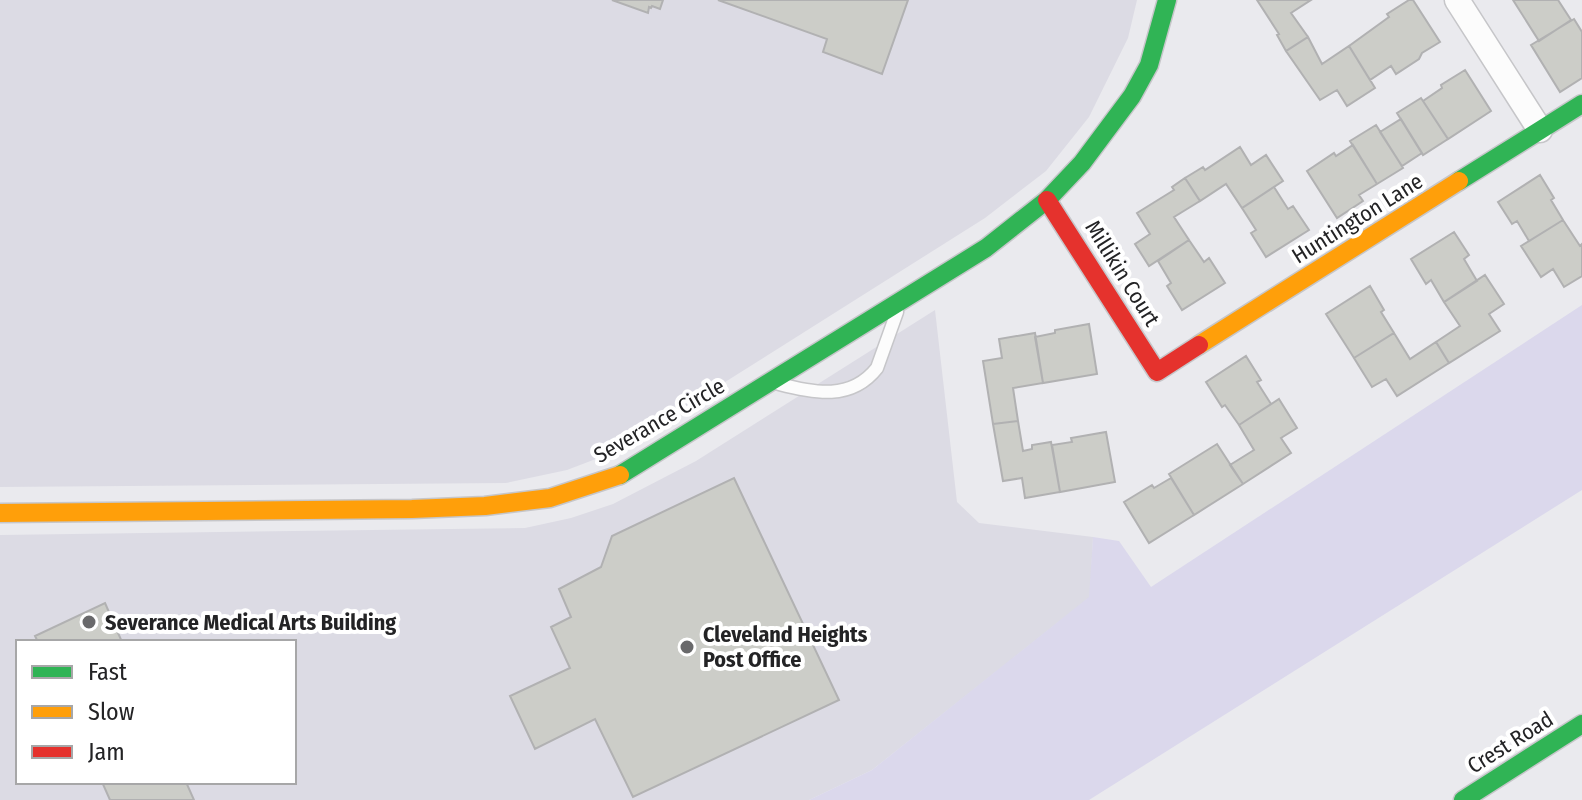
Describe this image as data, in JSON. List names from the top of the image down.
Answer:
{
  "streets": {
    "street": [
      "Huntington Lane",
      "Millikin Court",
      "Severance Circle",
      "Crest Road"
    ]
  },
  "crossings": [
    ["Huntington Lane", "Millikin Court"],
    ["Millikin Court", "Severance Circle"]
  ],
  "places": ["Severance Medical Arts Building", "Cleveland Heights Post Office"],
  "legend": ["Fast", "Slow", "Jam"]
}
